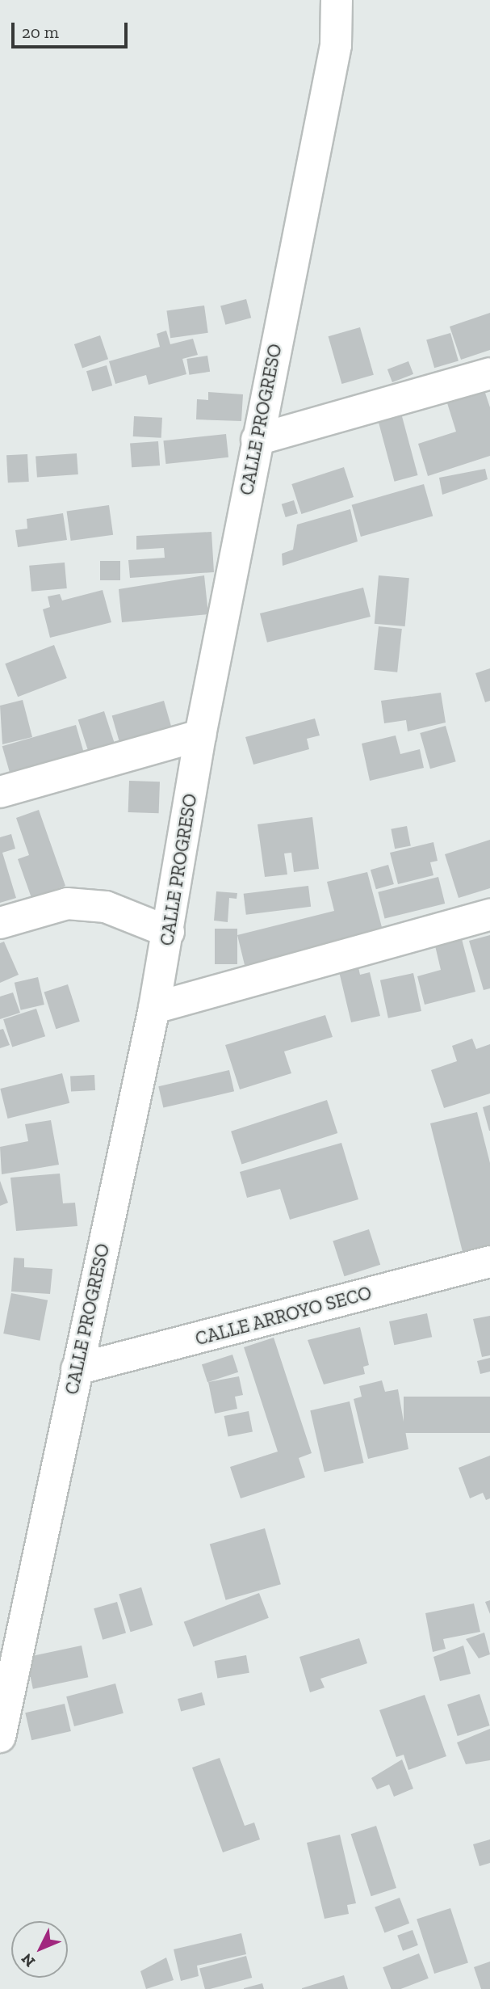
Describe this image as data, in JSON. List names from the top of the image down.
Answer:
{
  "streets": {
    "street": ["CALLE PROGRESO", "CALLE ARROYO SECO"]
  },
  "crossings": [
    ["CALLE PROGRESO", "CALLE ARROYO SECO"]
  ],
  "scale_bar": "20 m",
  "north": "bottom left"
}
